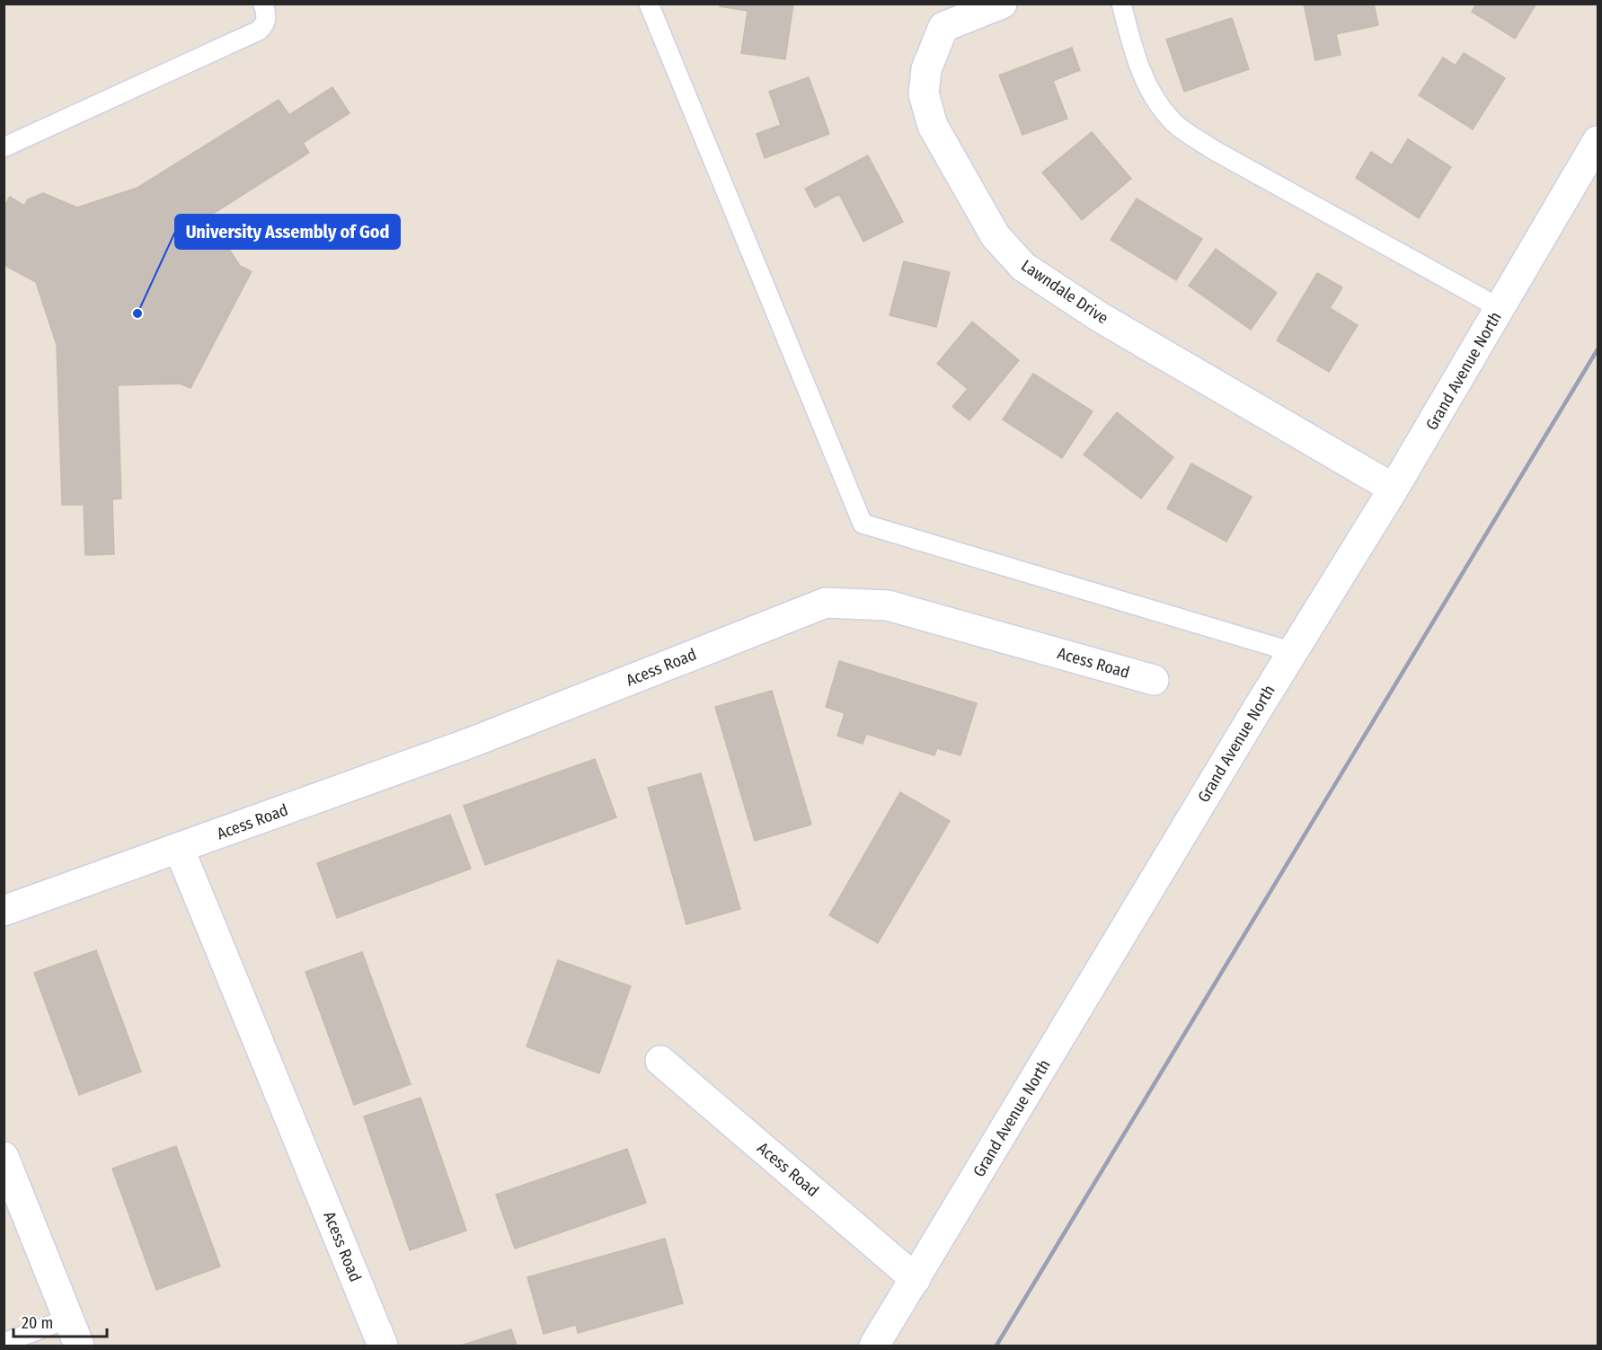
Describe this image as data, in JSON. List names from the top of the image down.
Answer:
{
  "streets": {
    "street": ["Lawndale Drive", "Grand Avenue North", "Acess Road"]
  },
  "crossings": [
    ["Lawndale Drive", "Grand Avenue North"],
    ["Grand Avenue North", "Acess Road"]
  ],
  "places": ["University Assembly of God"],
  "scale_bar": "20 m"
}
